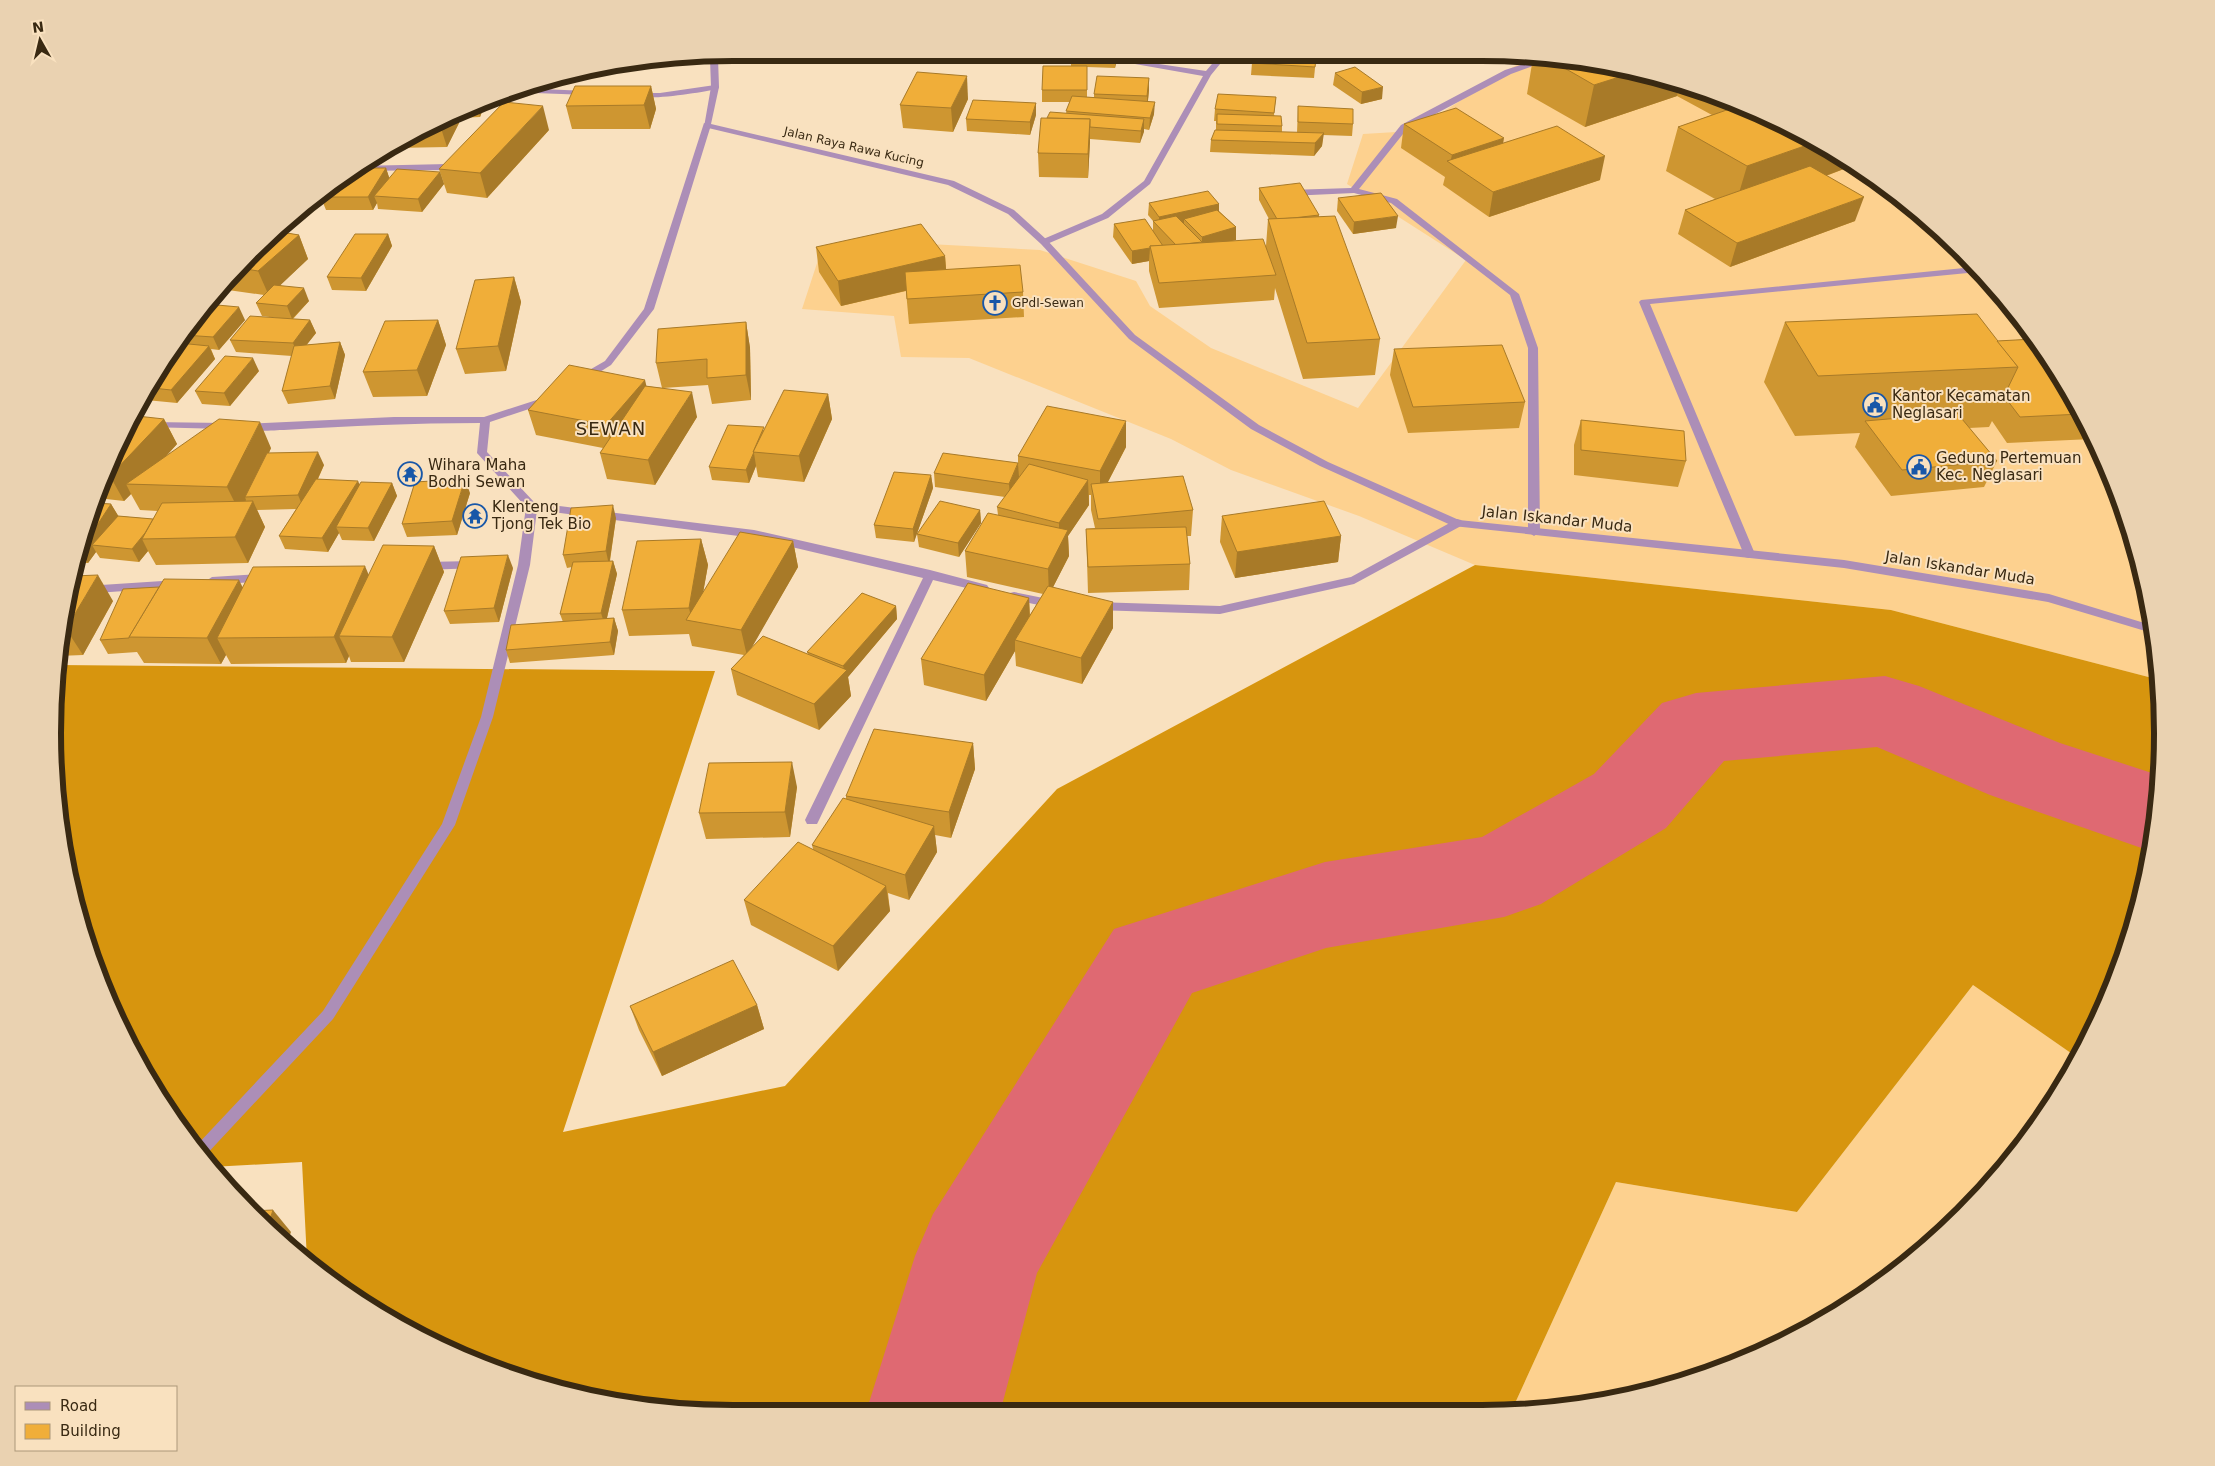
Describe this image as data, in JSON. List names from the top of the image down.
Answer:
{
  "streets": {
    "street": ["Jalan Raya Rawa Kucing", "Jalan Iskandar Muda"]
  },
  "crossings": [
    ["Jalan Raya Rawa Kucing", "Jalan Iskandar Muda"]
  ],
  "districts": ["SEWAN"],
  "places": {
    "church": ["GPdI-Sewan"],
    "public building": ["Kantor Kecamatan Neglasari", "Gedung Pertemuan Kec. Neglasari"],
    "temple": ["Wihara Maha Bodhi Sewan", "Klenteng Tjong Tek Bio"]
  },
  "legend": ["Road", "Building"],
  "north": "top"
}
